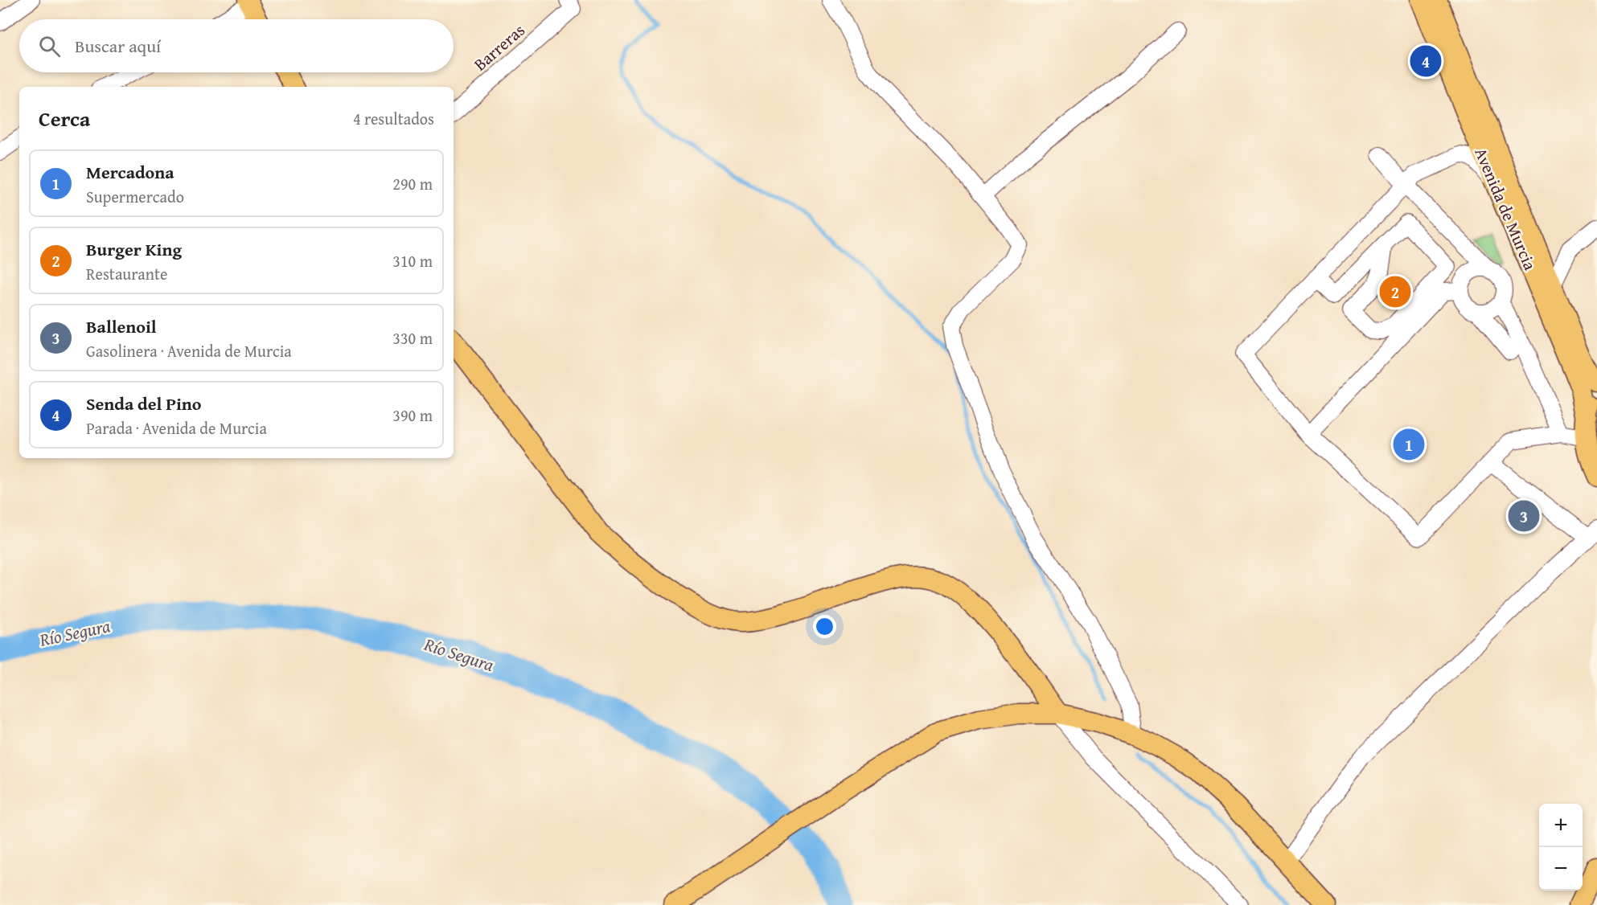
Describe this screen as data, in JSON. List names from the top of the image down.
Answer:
{
  "streets": {
    "main road": ["Avenida de Murcia"],
    "street": ["Barreras"]
  },
  "water": ["Río Segura"],
  "page": {
    "search": "Buscar aquí",
    "pins": [
      "4",
      "2",
      "1",
      "3"
    ],
    "heading": ["Cerca", "4 resultados"],
    "list": [
      {
        "mark": "1",
        "name": "Mercadona",
        "note": "Supermercado",
        "value": "290 m"
      },
      {
        "mark": "2",
        "name": "Burger King",
        "note": "Restaurante",
        "value": "310 m"
      },
      {
        "mark": "3",
        "name": "Ballenoil",
        "note": "Gasolinera · Avenida de Murcia",
        "value": "330 m"
      },
      {
        "mark": "4",
        "name": "Senda del Pino",
        "note": "Parada · Avenida de Murcia",
        "value": "390 m"
      }
    ],
    "map_buttons": ["+", "−"]
  }
}
